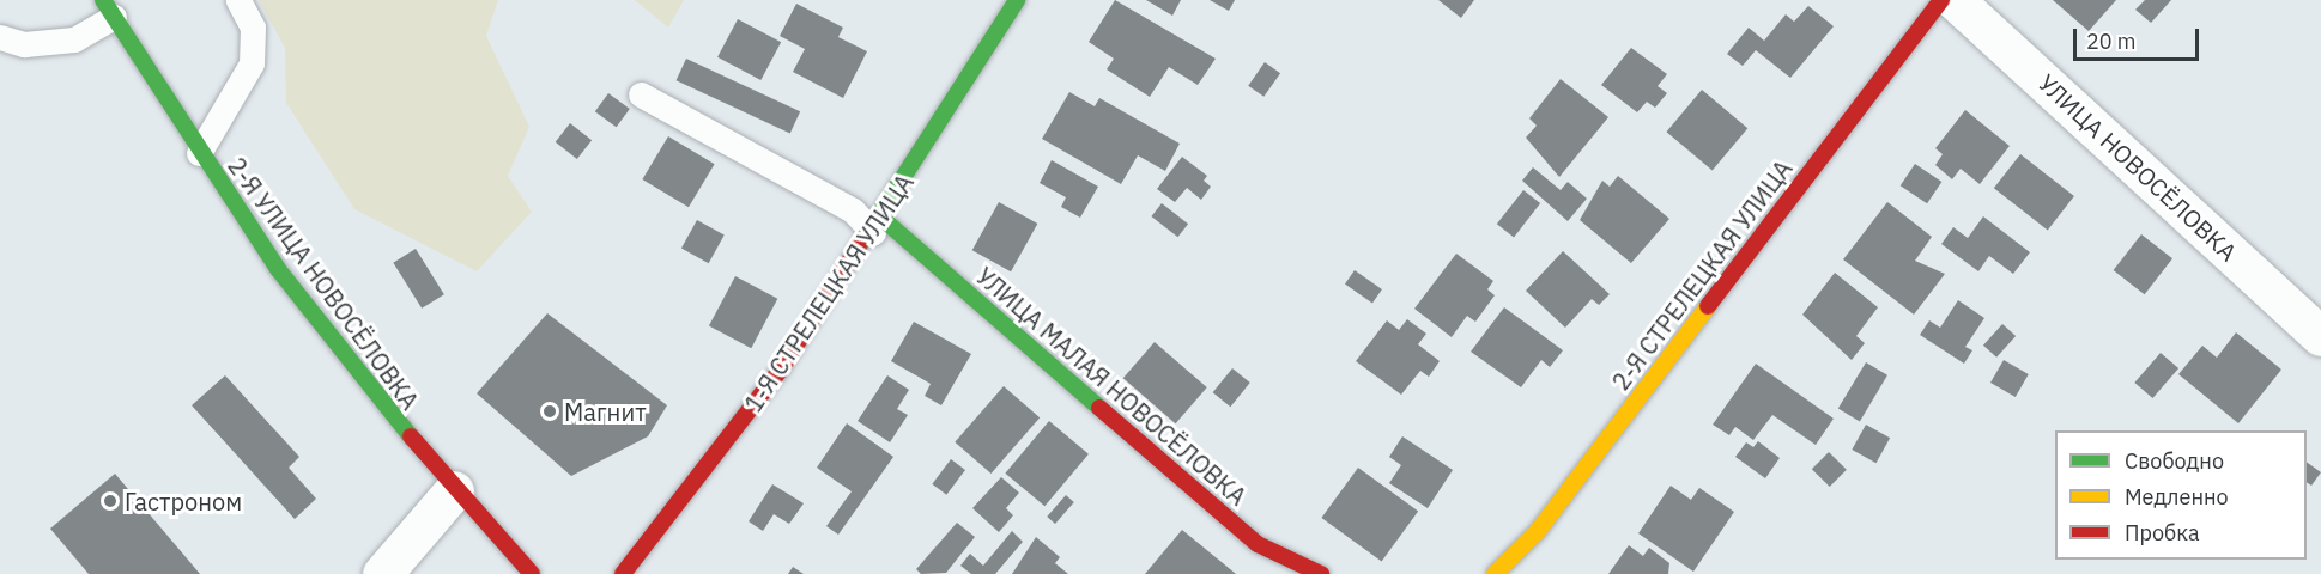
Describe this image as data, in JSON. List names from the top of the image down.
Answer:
{
  "streets": {
    "street": [
      "УЛИЦА НОВОСЁЛОВКА",
      "2-Я СТРЕЛЕЦКАЯ УЛИЦА",
      "2-Я УЛИЦА НОВОСЁЛОВКА",
      "1-Я СТРЕЛЕЦКАЯ УЛИЦА",
      "УЛИЦА МАЛАЯ НОВОСЁЛОВКА"
    ]
  },
  "crossings": [
    ["1-Я СТРЕЛЕЦКАЯ УЛИЦА", "УЛИЦА МАЛАЯ НОВОСЁЛОВКА"]
  ],
  "places": ["Магнит", "Гастроном"],
  "legend": ["Свободно", "Медленно", "Пробка"],
  "scale_bar": "20 m"
}
